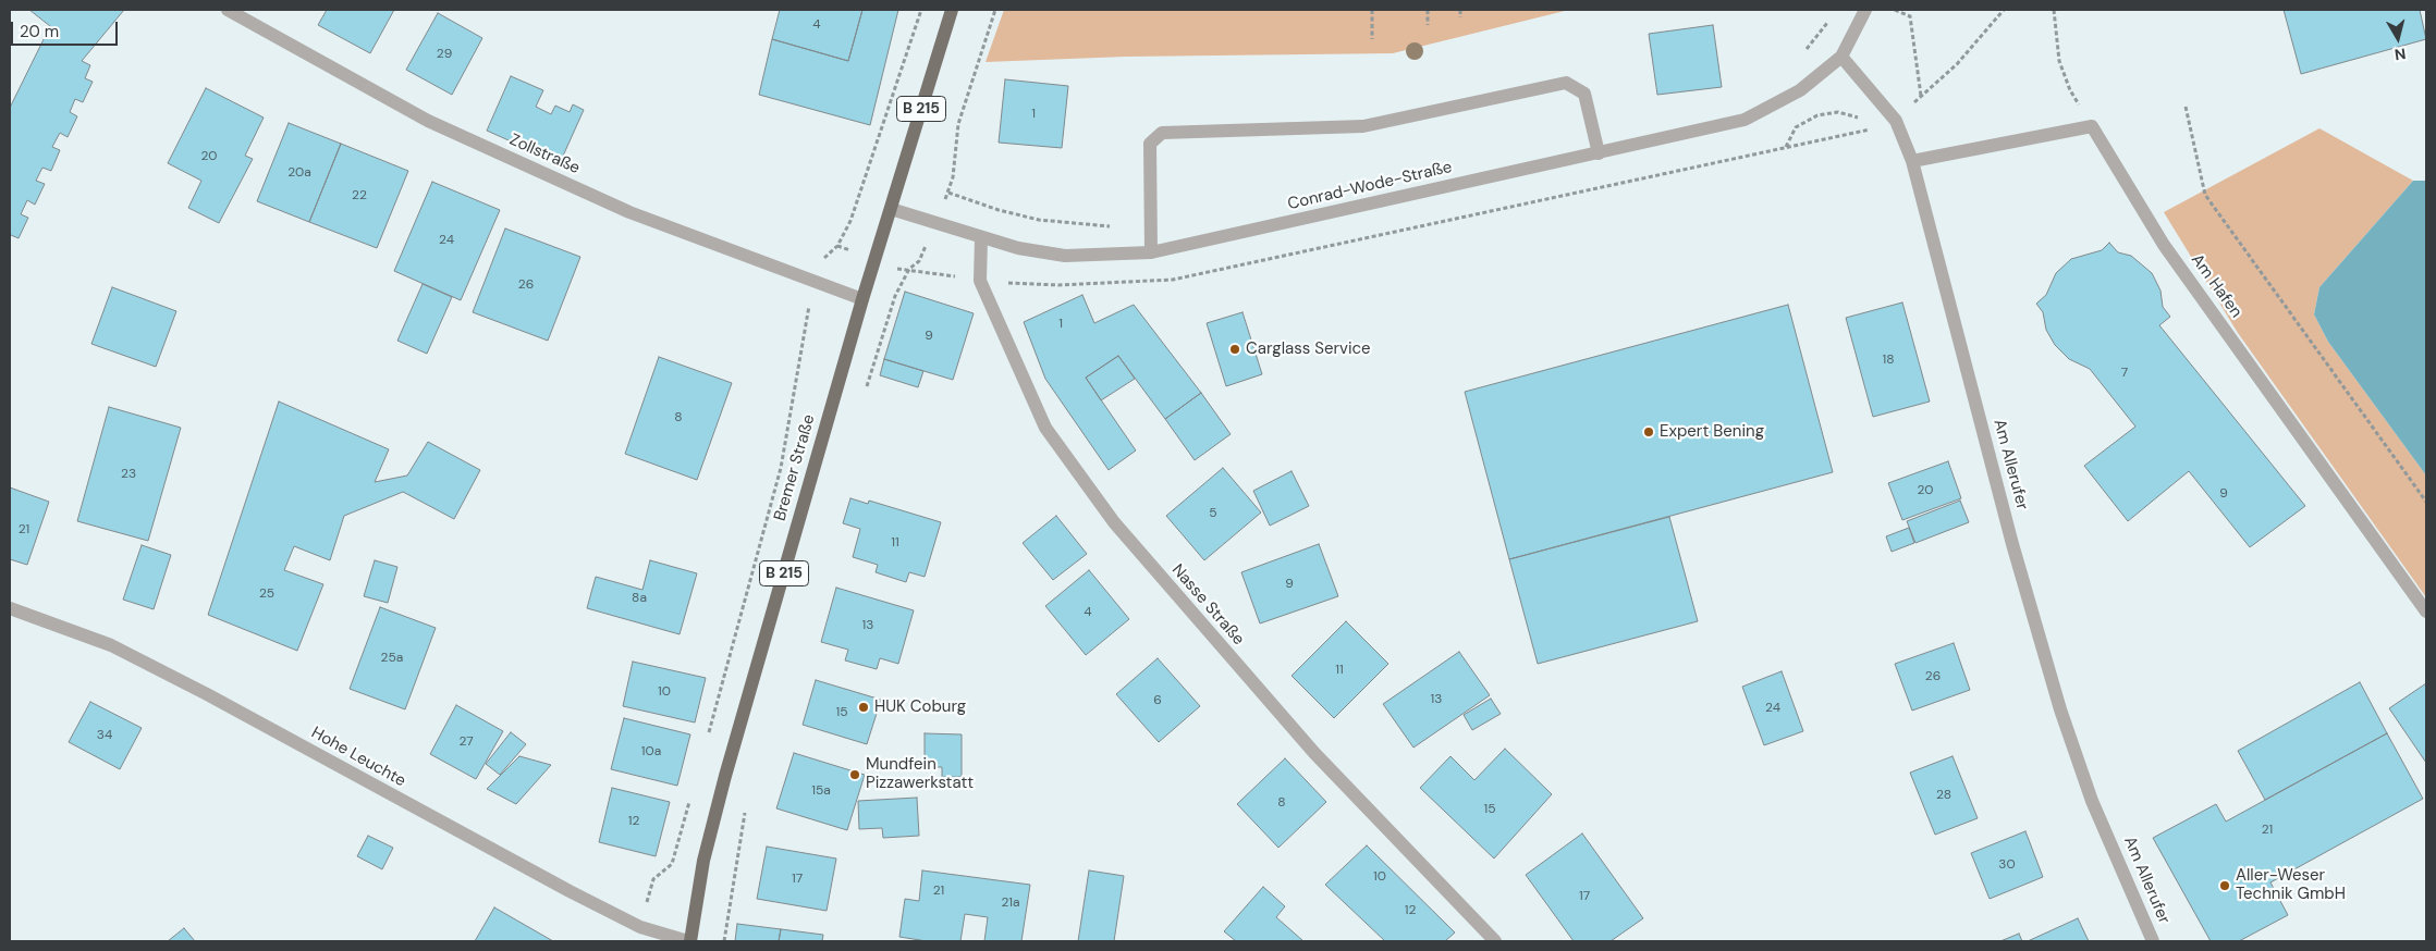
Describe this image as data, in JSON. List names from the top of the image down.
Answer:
{
  "streets": {
    "main road": ["B 215", "Bremer Straße"],
    "street": [
      "Zollstraße",
      "Conrad-Wode-Straße",
      "Am Hafen",
      "Am Allerufer",
      "Nasse Straße",
      "Hohe Leuchte"
    ]
  },
  "crossings": [
    ["Zollstraße", "Bremer Straße"],
    ["Conrad-Wode-Straße", "Am Allerufer"],
    ["Conrad-Wode-Straße", "Bremer Straße"],
    ["Conrad-Wode-Straße", "Nasse Straße"],
    ["Bremer Straße", "Hohe Leuchte"]
  ],
  "places": [
    "Carglass Service",
    "Expert Bening",
    "HUK Coburg",
    "Mundfein Pizzawerkstatt",
    "Aller-Weser Technik GmbH"
  ],
  "house_numbers": [
    "4",
    "29",
    "1",
    "20",
    "20a",
    "22",
    "24",
    "26",
    "1",
    "9",
    "18",
    "7",
    "8",
    "23",
    "20",
    "9",
    "5",
    "21",
    "11",
    "9",
    "25",
    "8a",
    "4",
    "13",
    "25a",
    "11",
    "26",
    "10",
    "13",
    "6",
    "24",
    "15",
    "34",
    "27",
    "10a",
    "15a",
    "28",
    "8",
    "15",
    "12",
    "21",
    "30",
    "10",
    "17",
    "21",
    "17",
    "21a",
    "12"
  ],
  "scale_bar": "20 m",
  "north": "bottom"
}
